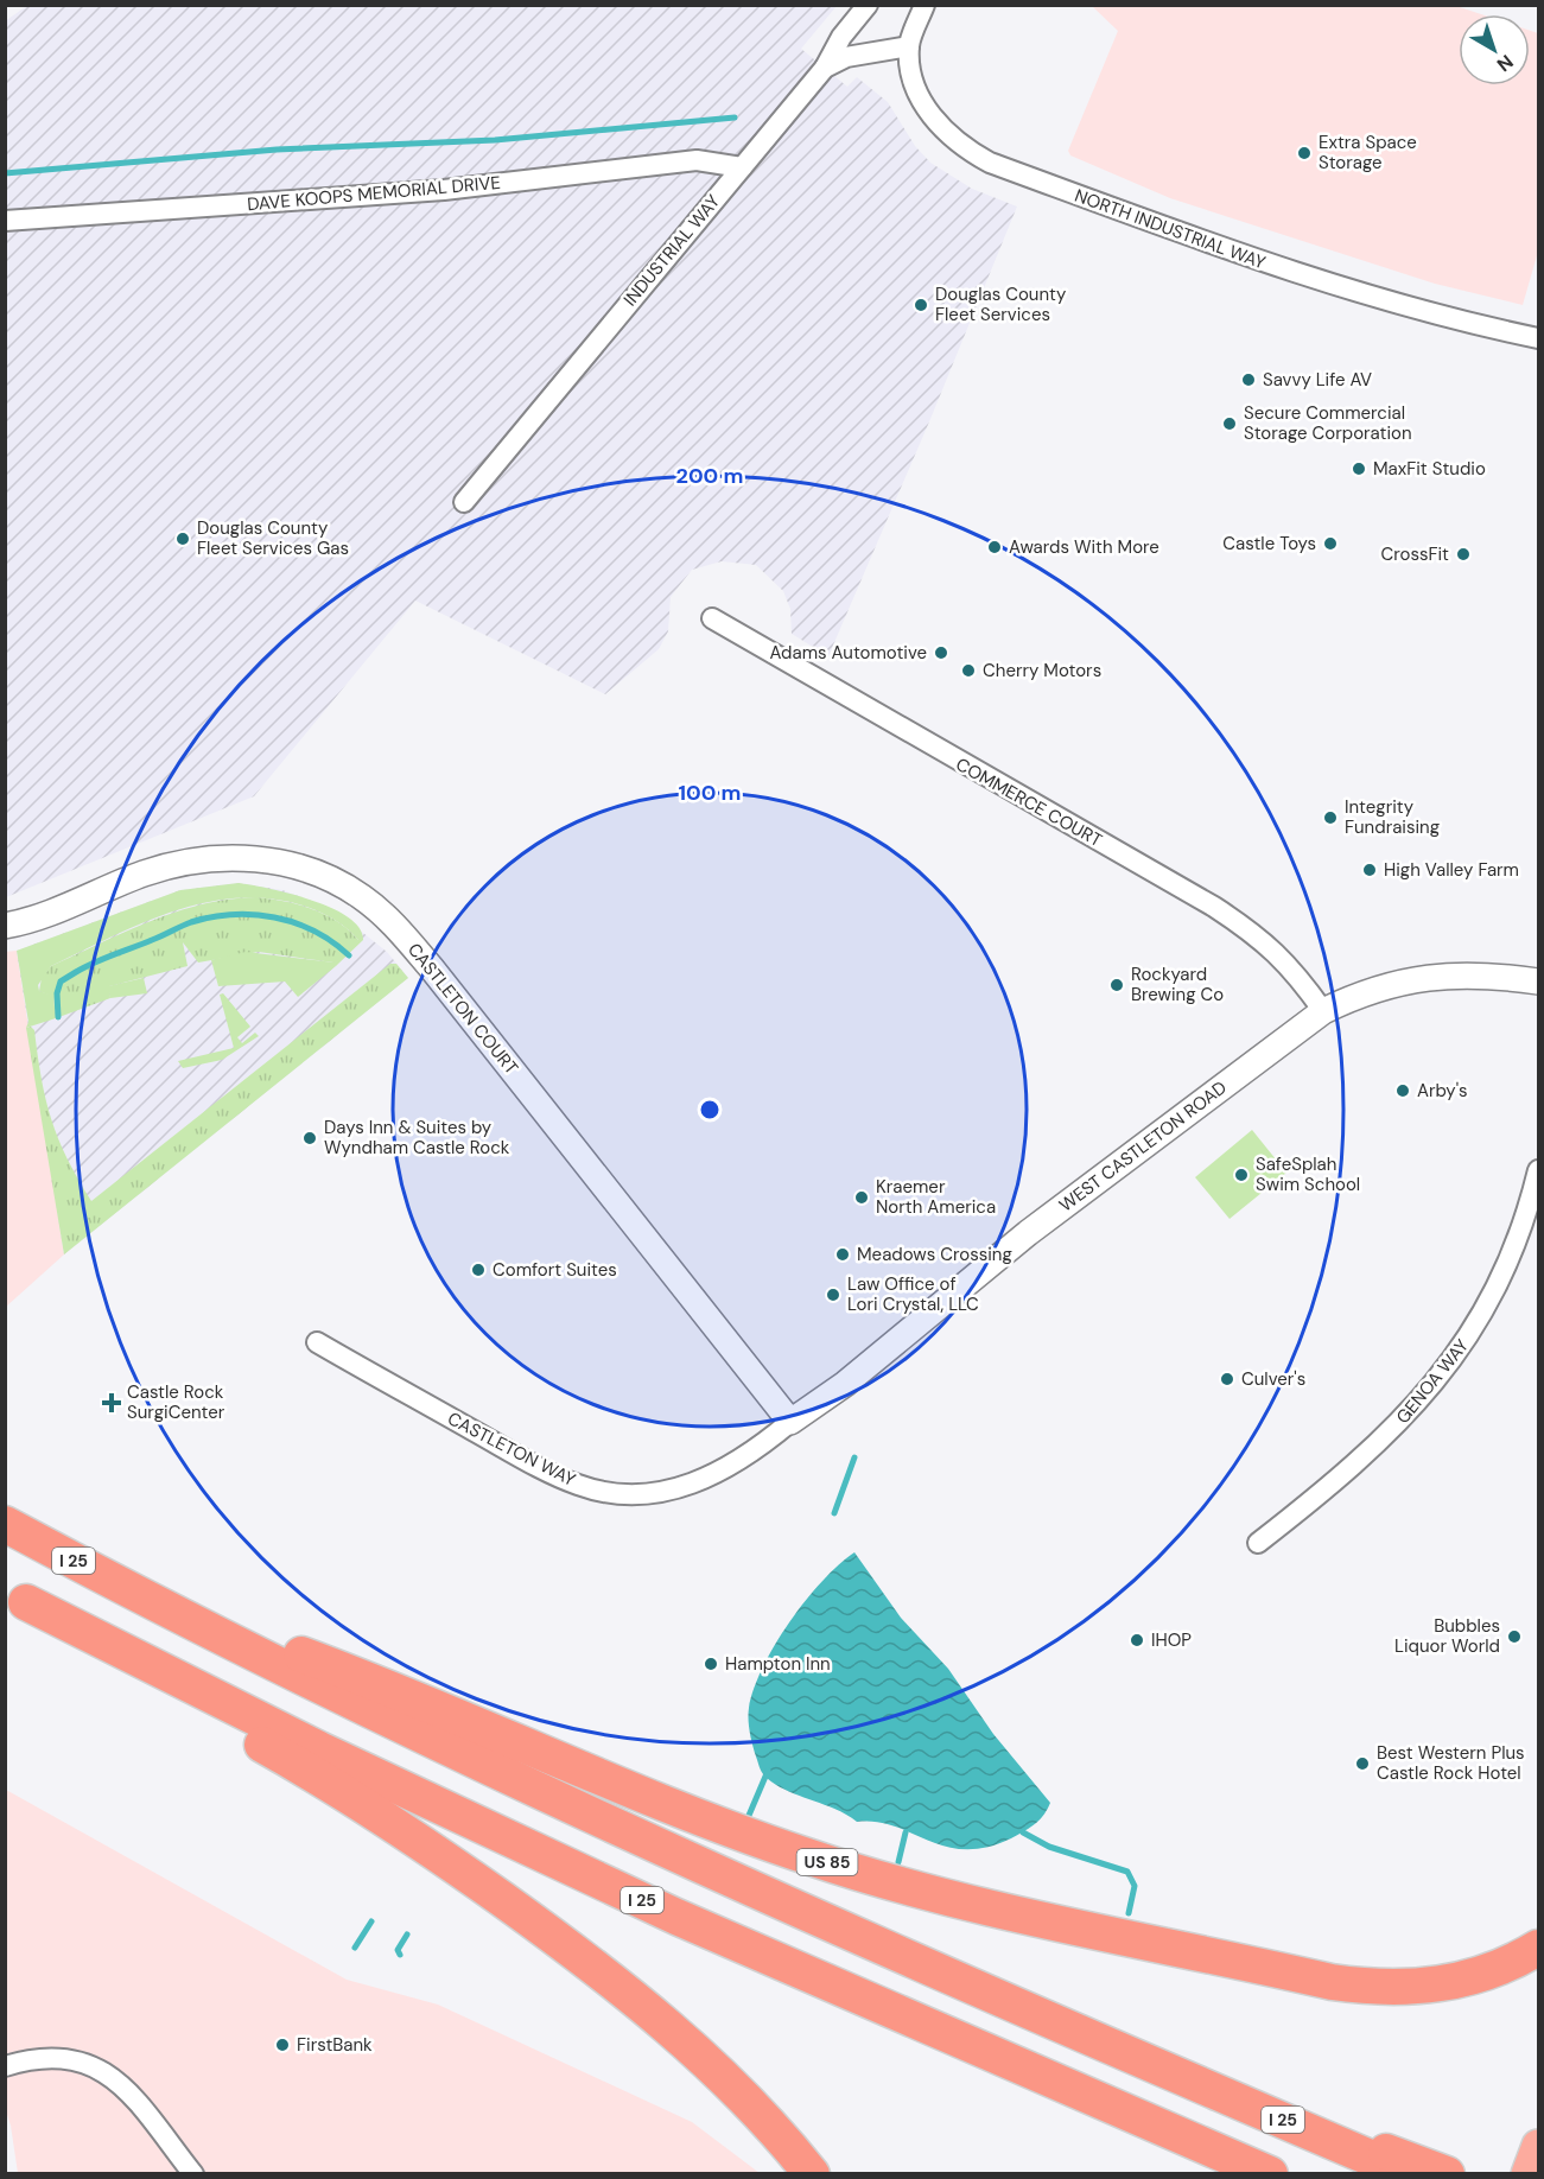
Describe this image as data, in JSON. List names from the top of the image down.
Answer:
{
  "streets": {
    "highway": ["I 25", "US 85"],
    "street": [
      "DAVE KOOPS MEMORIAL DRIVE",
      "NORTH INDUSTRIAL WAY",
      "INDUSTRIAL WAY",
      "COMMERCE COURT",
      "CASTLETON COURT",
      "WEST CASTLETON ROAD",
      "GENOA WAY",
      "CASTLETON WAY"
    ]
  },
  "crossings": [
    ["DAVE KOOPS MEMORIAL DRIVE", "INDUSTRIAL WAY"],
    ["NORTH INDUSTRIAL WAY", "INDUSTRIAL WAY"],
    ["COMMERCE COURT", "WEST CASTLETON ROAD"],
    ["CASTLETON COURT", "WEST CASTLETON ROAD"],
    ["CASTLETON COURT", "CASTLETON WAY"],
    ["WEST CASTLETON ROAD", "CASTLETON WAY"],
    ["I 25", "US 85"]
  ],
  "places": {
    "other": [
      "Extra Space Storage",
      "Douglas County Fleet Services",
      "Savvy Life AV",
      "Secure Commercial Storage Corporation",
      "MaxFit Studio",
      "Douglas County Fleet Services Gas",
      "Castle Toys",
      "Awards With More",
      "CrossFit",
      "Adams Automotive",
      "Cherry Motors",
      "Integrity Fundraising",
      "High Valley Farm",
      "Rockyard Brewing Co",
      "Arby's",
      "Days Inn & Suites by Wyndham Castle Rock",
      "SafeSplah Swim School",
      "Kraemer North America",
      "Meadows Crossing",
      "Comfort Suites",
      "Law Office of Lori Crystal, LLC",
      "Culver's",
      "Bubbles Liquor World",
      "IHOP",
      "Hampton Inn",
      "Best Western Plus Castle Rock Hotel",
      "FirstBank"
    ],
    "health": ["Castle Rock SurgiCenter"]
  },
  "north": "bottom right",
  "rings": ["200 m", "100 m"]
}
